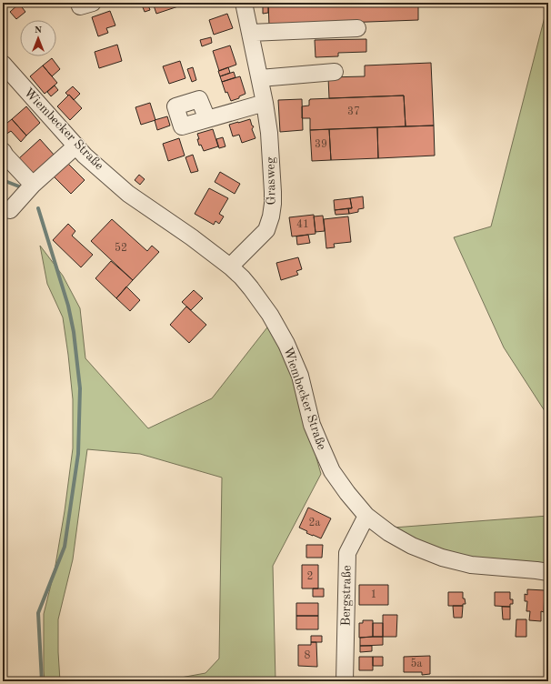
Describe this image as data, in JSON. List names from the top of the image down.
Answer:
{
  "streets": {
    "street": ["Wiembecker Straße", "Grasweg", "Bergstraße"]
  },
  "crossings": [
    ["Wiembecker Straße", "Grasweg"],
    ["Wiembecker Straße", "Bergstraße"]
  ],
  "house_numbers": [
    "37",
    "39",
    "41",
    "52",
    "2a",
    "2",
    "1",
    "8",
    "5a"
  ],
  "north": "top"
}
